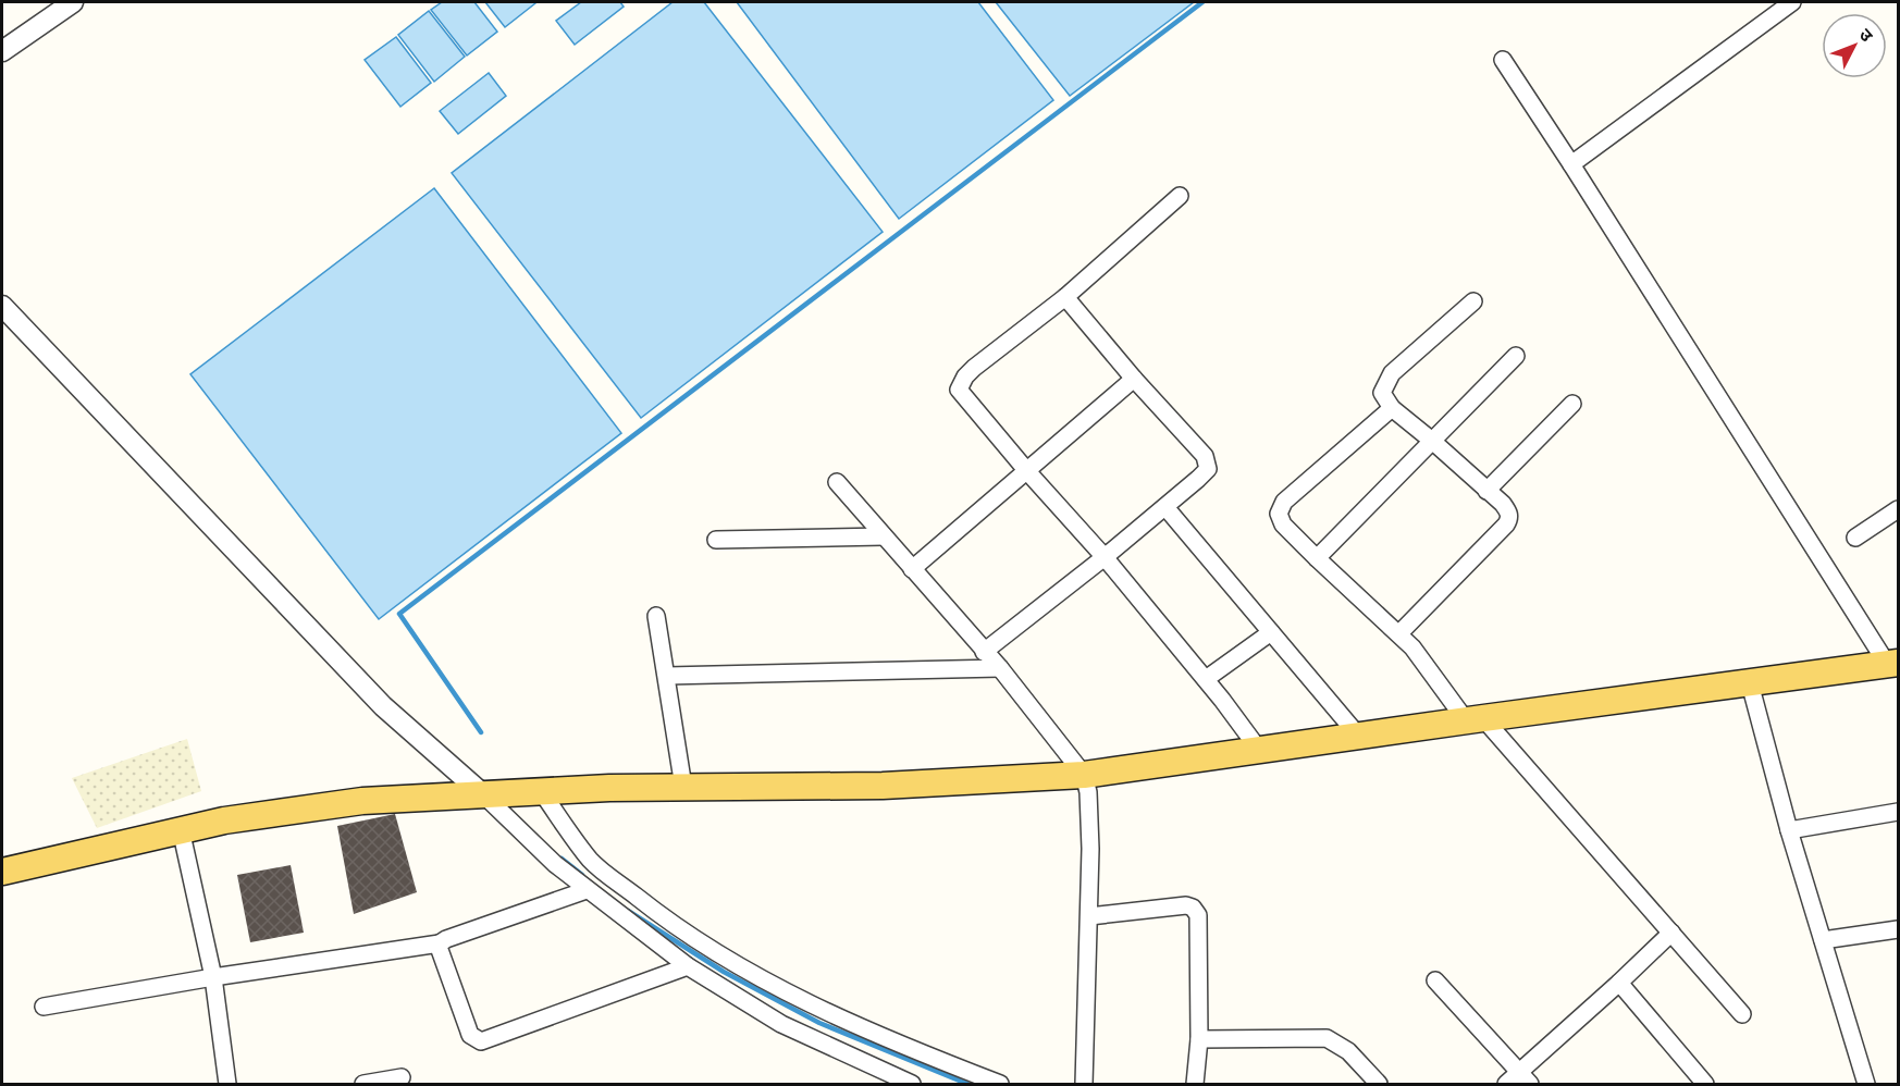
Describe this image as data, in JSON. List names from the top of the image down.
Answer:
{
  "north": "top right"
}
